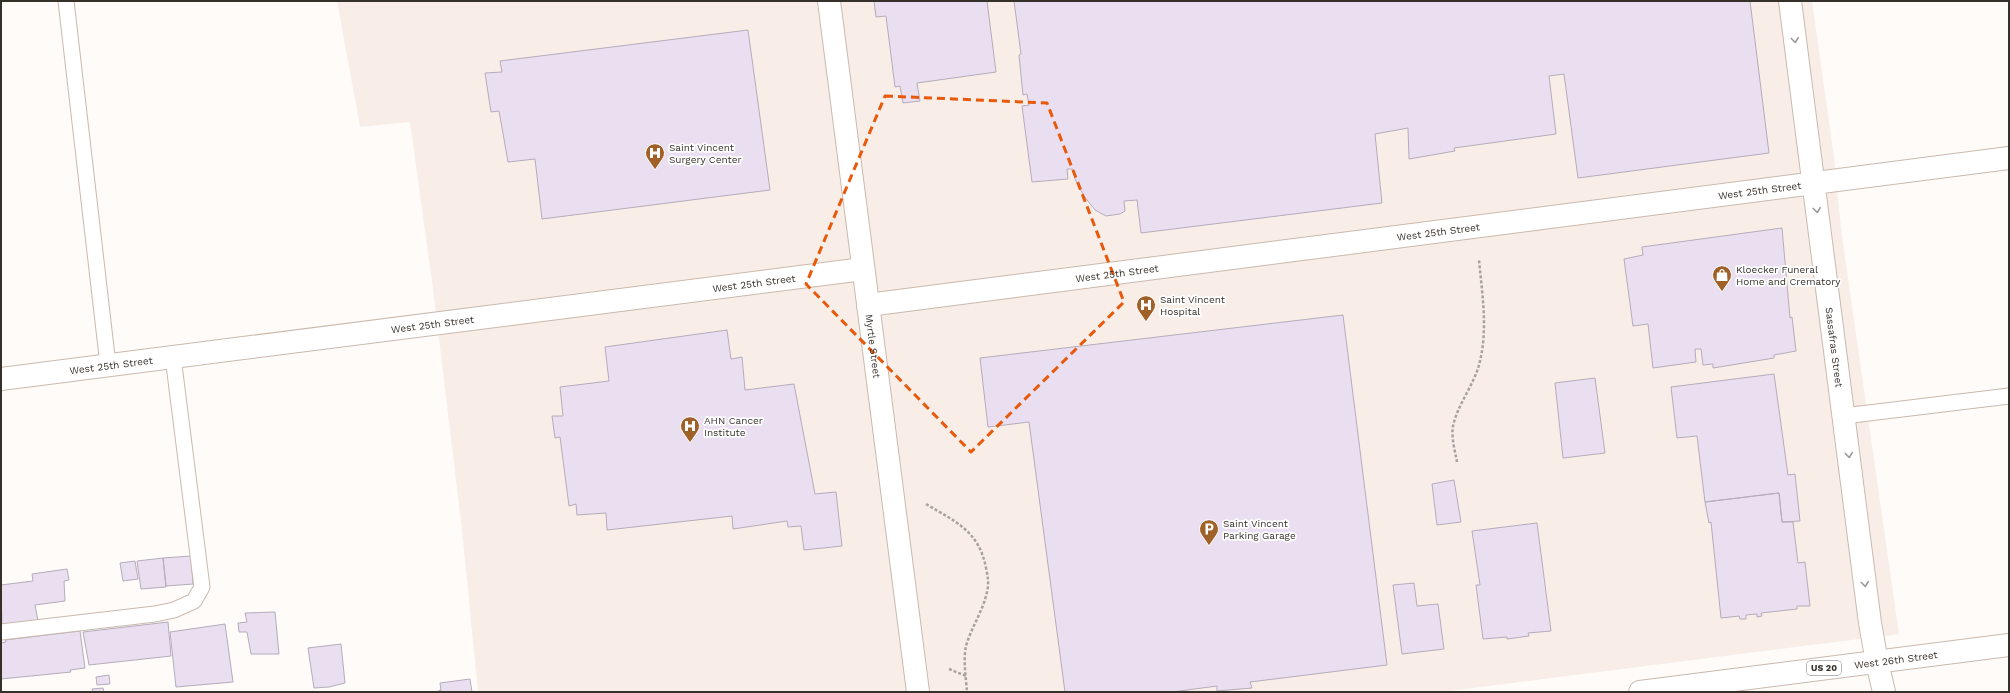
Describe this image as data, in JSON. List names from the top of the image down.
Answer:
{
  "streets": {
    "street": [
      "West 25th Street",
      "Myrtle Street",
      "Sassafras Street",
      "West 26th Street",
      "US 20"
    ]
  },
  "crossings": [
    ["West 25th Street", "Myrtle Street"],
    ["West 25th Street", "Sassafras Street"],
    ["Sassafras Street", "West 26th Street"]
  ],
  "one_way": ["Sassafras Street"],
  "places": {
    "hospital": ["Saint Vincent Surgery Center", "Saint Vincent Hospital", "AHN Cancer Institute"],
    "shop": ["Kloecker Funeral Home and Crematory"],
    "parking": ["Saint Vincent Parking Garage"]
  }
}
